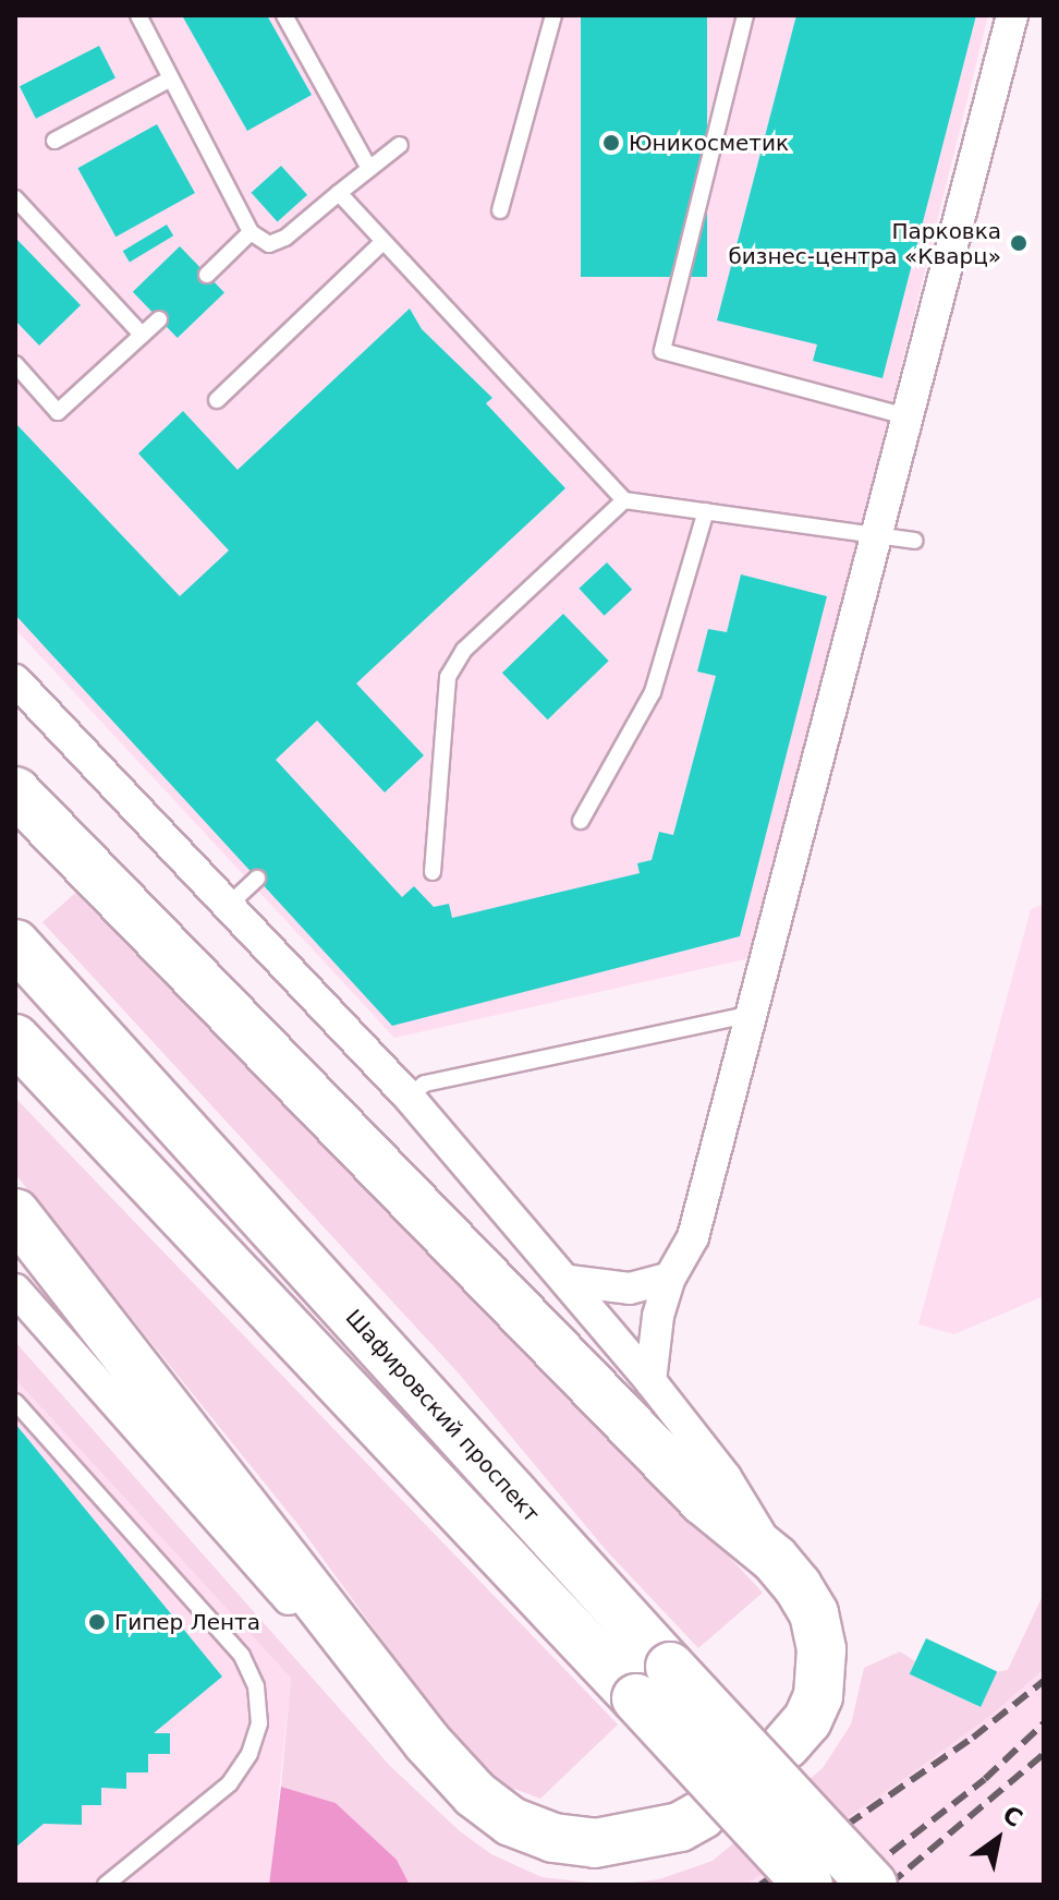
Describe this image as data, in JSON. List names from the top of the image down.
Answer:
{
  "streets": {
    "main road": ["Шафировский проспект"]
  },
  "places": ["Юникосметик", "Парковка бизнес-центра «Кварц»", "Гипер Лента"],
  "north": "top right"
}
